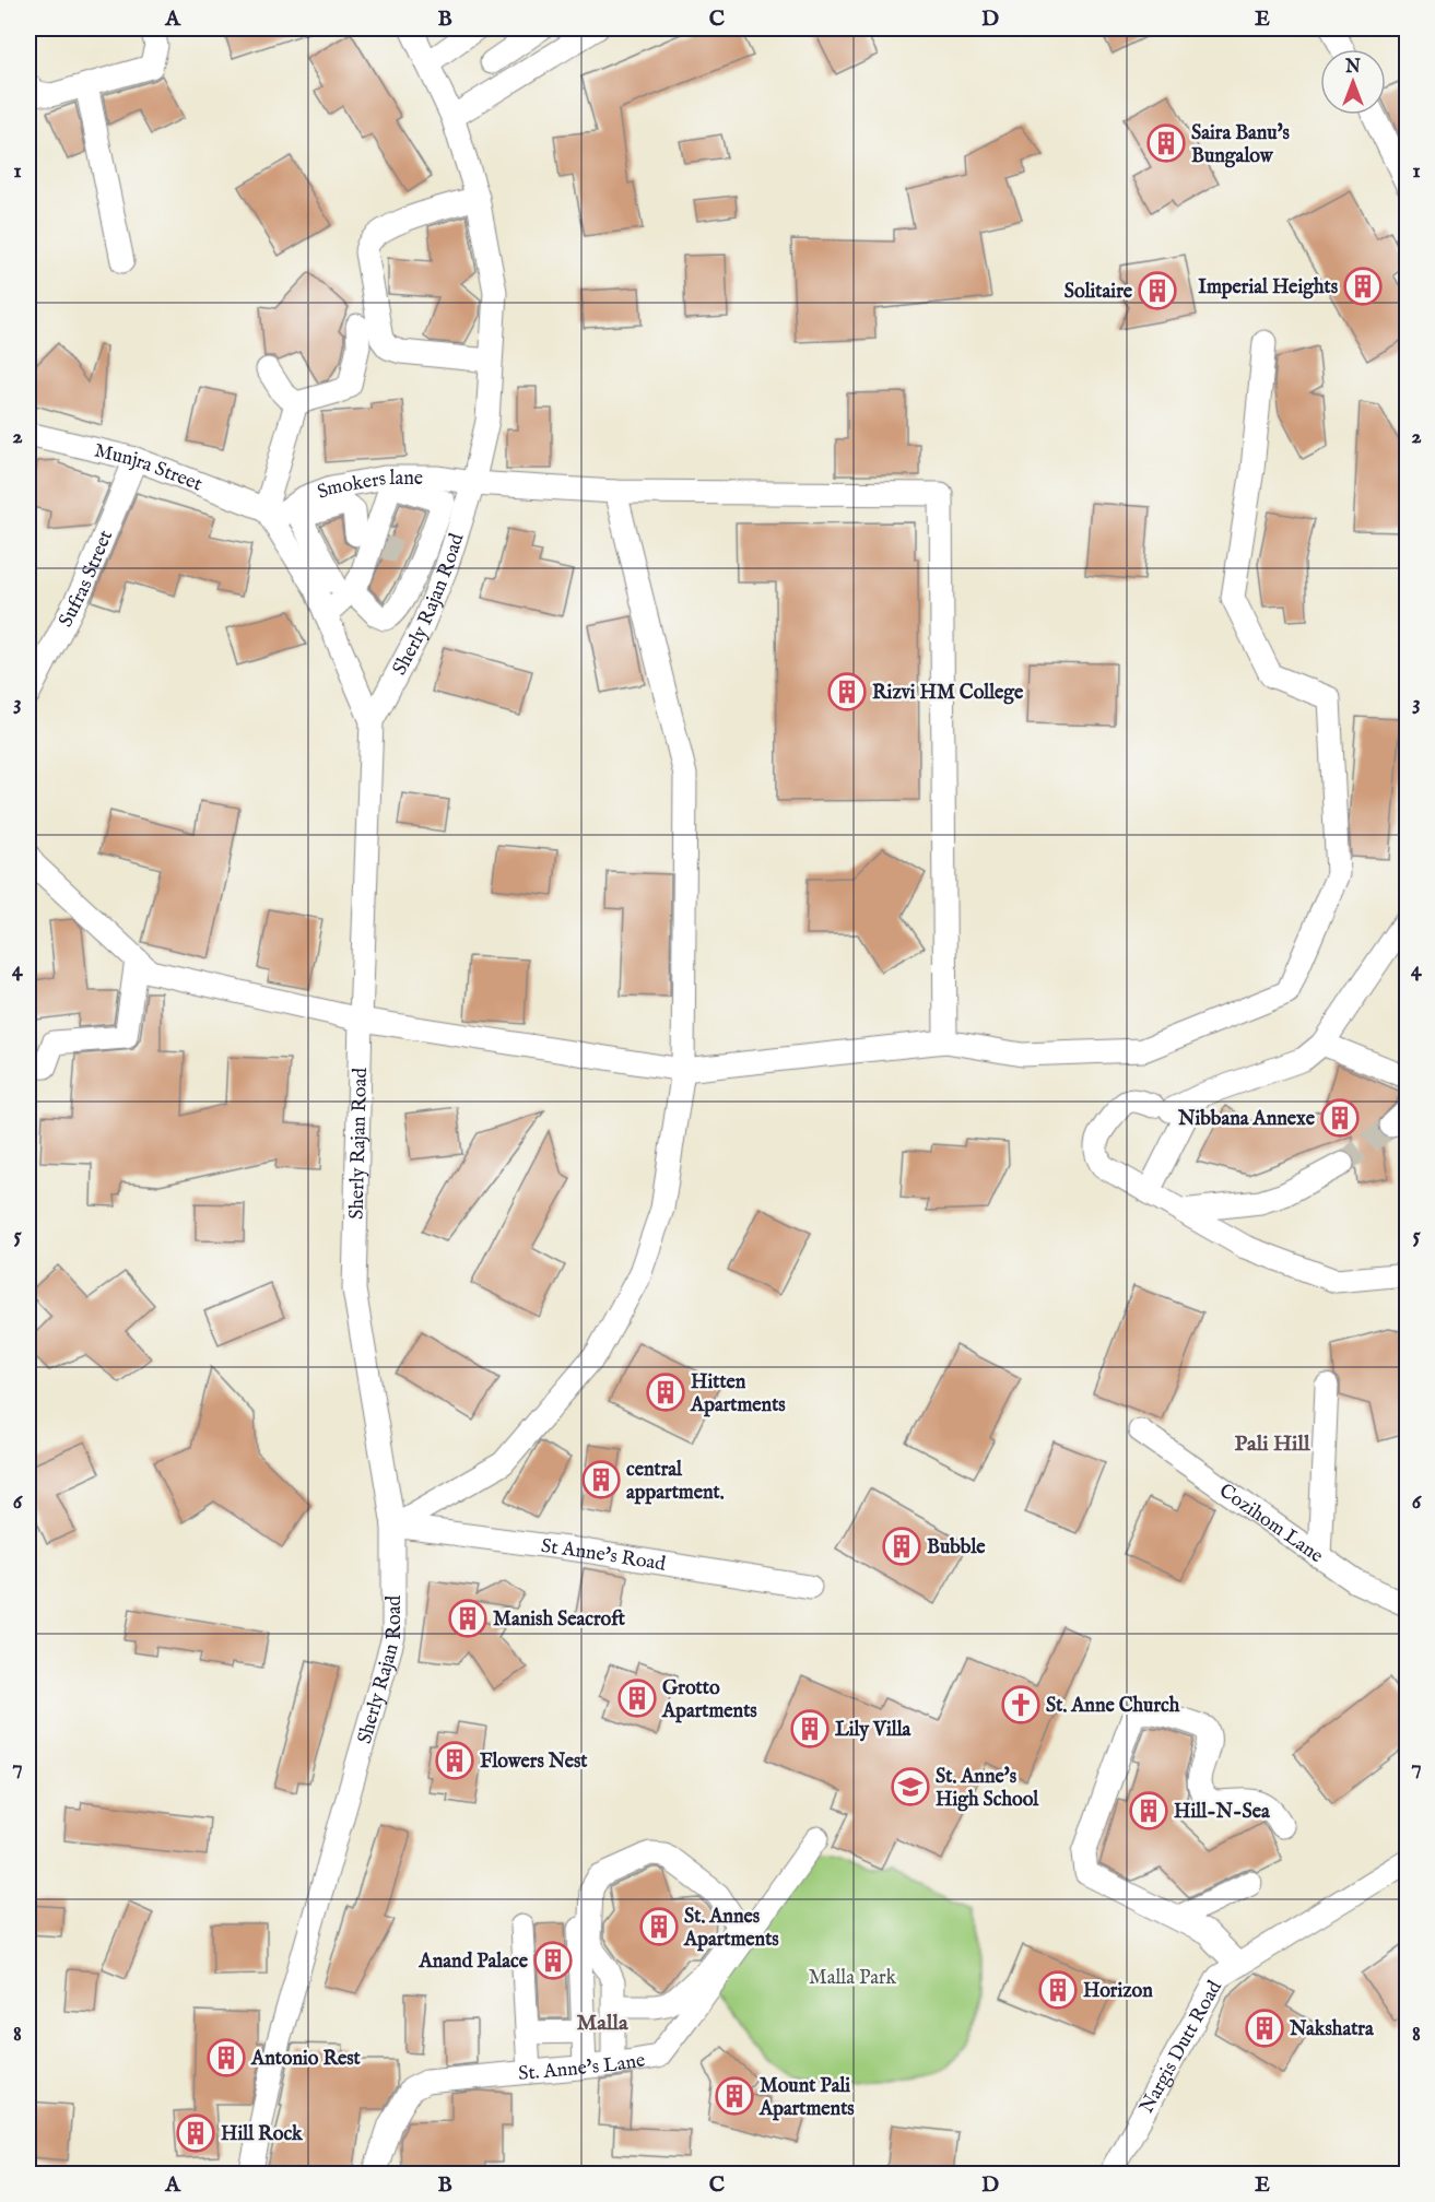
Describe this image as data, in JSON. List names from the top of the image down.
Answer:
{
  "streets": {
    "street": [
      "Munjra Street",
      "Smokers lane",
      "Sufras Street",
      "Sherly Rajan Road",
      "Cozihom Lane",
      "St Anne's Road",
      "Nargis Dutt Road",
      "St. Anne's Lane"
    ]
  },
  "crossings": [
    ["Munjra Street", "Smokers lane"],
    ["Munjra Street", "Sufras Street"],
    ["Smokers lane", "Sherly Rajan Road"],
    ["Sherly Rajan Road", "St Anne's Road"]
  ],
  "districts": ["Pali Hill", "Malla"],
  "parks": ["Malla Park"],
  "places": {
    "building": [
      "Saira Banu's Bungalow",
      "Imperial Heights",
      "Solitaire",
      "Rizvi HM College",
      "Nibbana Annexe",
      "Hitten Apartments",
      "central appartment.",
      "Bubble",
      "Manish Seacroft",
      "Grotto Apartments",
      "Lily Villa",
      "Flowers Nest",
      "Hill-N-Sea",
      "St. Annes Apartments",
      "Anand Palace",
      "Horizon",
      "Nakshatra",
      "Antonio Rest",
      "Mount Pali Apartments",
      "Hill Rock"
    ],
    "church": ["St. Anne Church"],
    "school or university": ["St. Anne's High School"]
  },
  "north": "top",
  "grid": {
    "columns": [
      "A",
      "B",
      "C",
      "D",
      "E"
    ],
    "rows": [
      "1",
      "2",
      "3",
      "4",
      "5",
      "6",
      "7",
      "8"
    ]
  }
}
